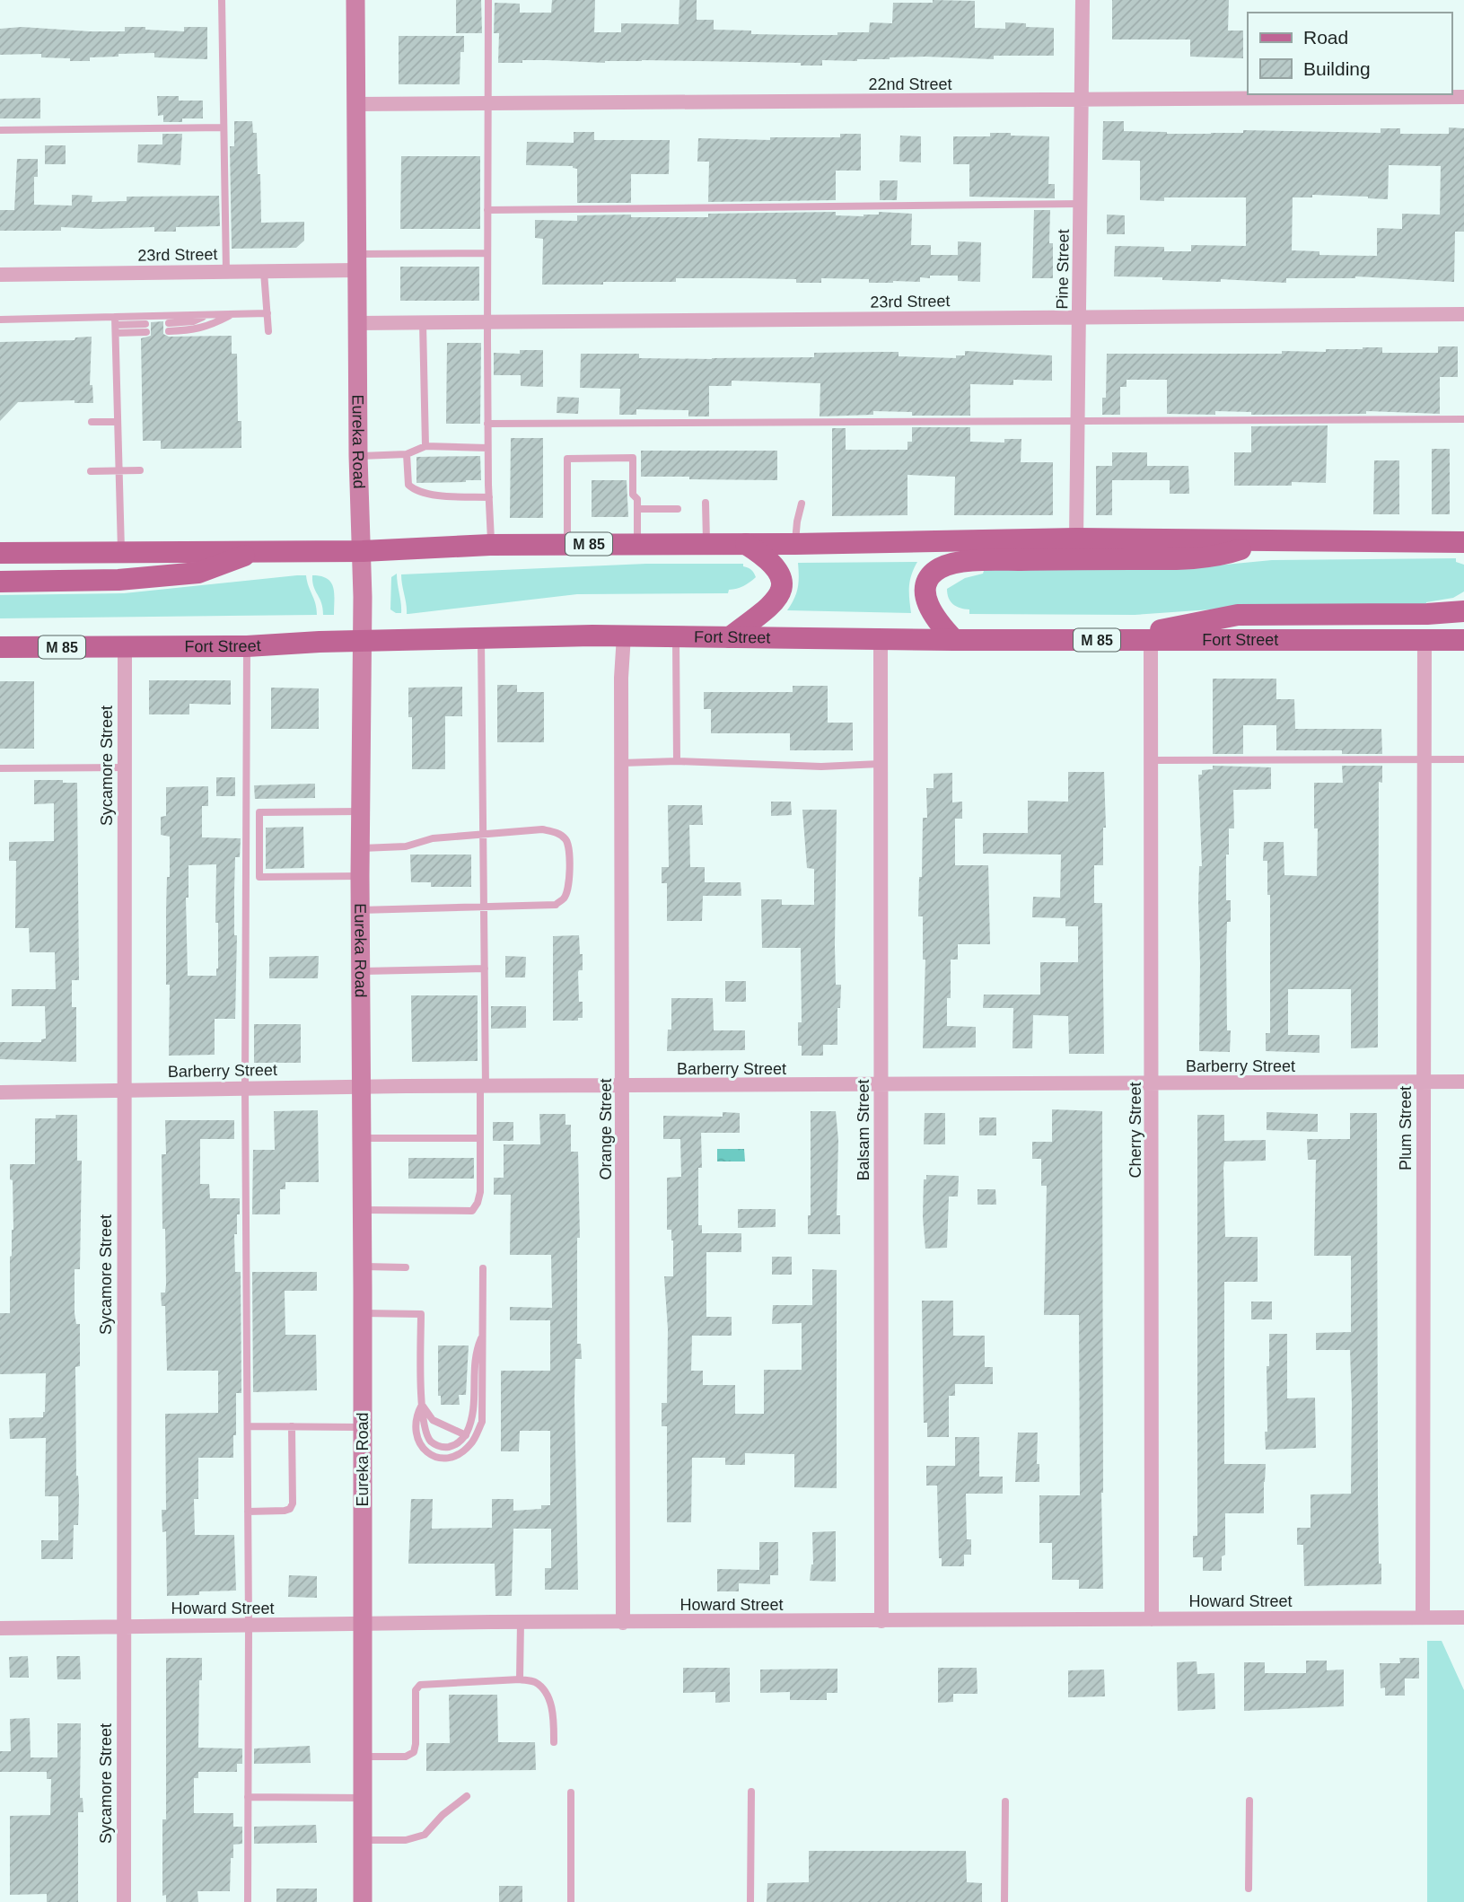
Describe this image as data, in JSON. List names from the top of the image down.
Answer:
{
  "streets": {
    "main road": ["Eureka Road", "M 85", "Fort Street"],
    "street": [
      "22nd Street",
      "23rd Street",
      "Pine Street",
      "Sycamore Street",
      "Barberry Street",
      "Plum Street",
      "Orange Street",
      "Balsam Street",
      "Cherry Street",
      "Howard Street"
    ]
  },
  "crossings": [
    ["22nd Street", "Pine Street"],
    ["22nd Street", "Eureka Road"],
    ["23rd Street", "Pine Street"],
    ["23rd Street", "Eureka Road"],
    ["Pine Street", "M 85"],
    ["Eureka Road", "M 85"],
    ["Eureka Road", "Fort Street"],
    ["Eureka Road", "Barberry Street"],
    ["Eureka Road", "Howard Street"],
    ["Fort Street", "Sycamore Street"],
    ["Fort Street", "Plum Street"],
    ["Fort Street", "Orange Street"],
    ["Fort Street", "Balsam Street"],
    ["Fort Street", "Cherry Street"],
    ["Sycamore Street", "Barberry Street"],
    ["Sycamore Street", "Howard Street"],
    ["Barberry Street", "Plum Street"],
    ["Barberry Street", "Orange Street"],
    ["Barberry Street", "Balsam Street"],
    ["Barberry Street", "Cherry Street"],
    ["Plum Street", "Howard Street"],
    ["Orange Street", "Howard Street"],
    ["Balsam Street", "Howard Street"],
    ["Cherry Street", "Howard Street"]
  ],
  "legend": ["Road", "Building"]
}
